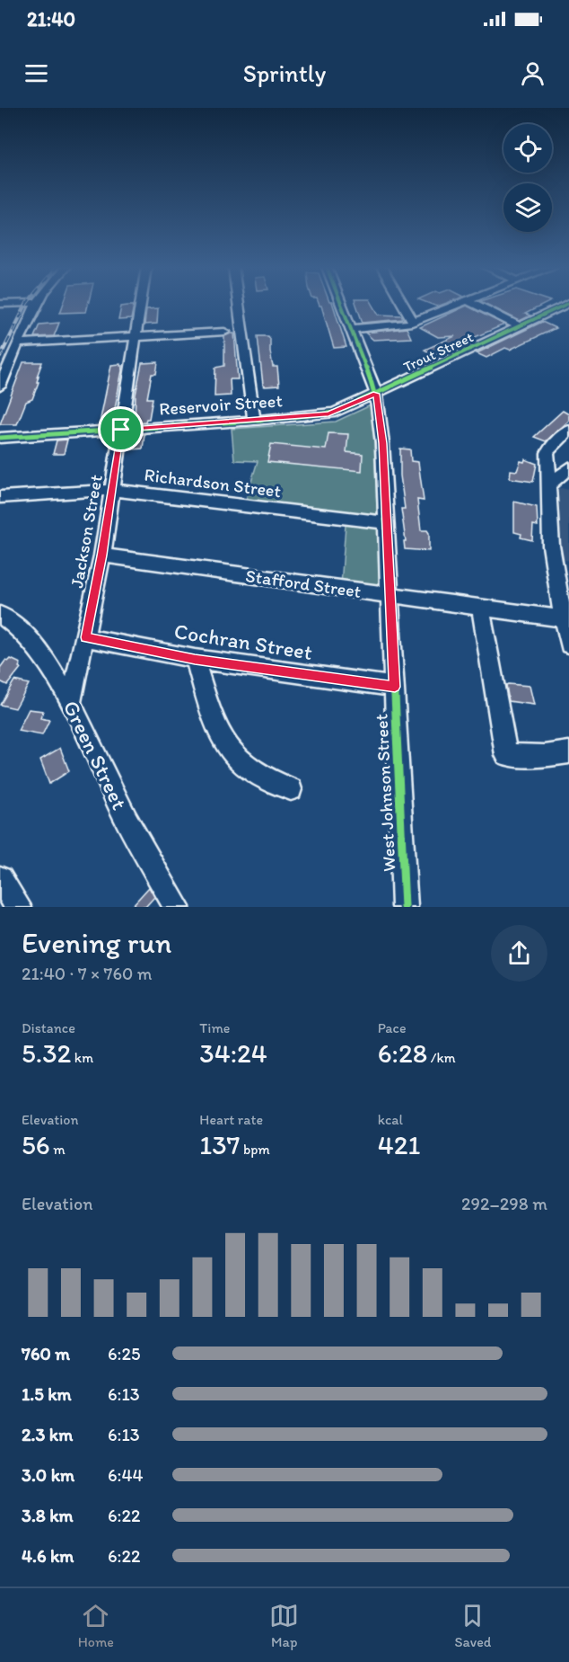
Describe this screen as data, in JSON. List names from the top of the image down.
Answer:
{
  "streets": {
    "street": [
      "Trout Street",
      "Reservoir Street",
      "Richardson Street",
      "Jackson Street",
      "Stafford Street",
      "Cochran Street",
      "Green Street",
      "West Johnson Street"
    ]
  },
  "crossings": [
    ["Trout Street", "Reservoir Street"],
    ["Trout Street", "West Johnson Street"],
    ["Reservoir Street", "Jackson Street"],
    ["Reservoir Street", "West Johnson Street"],
    ["Richardson Street", "Jackson Street"],
    ["Richardson Street", "West Johnson Street"],
    ["Jackson Street", "Stafford Street"],
    ["Jackson Street", "Cochran Street"],
    ["Jackson Street", "Green Street"],
    ["Stafford Street", "West Johnson Street"],
    ["Cochran Street", "West Johnson Street"]
  ],
  "page": {
    "status": "21:40",
    "header": "Sprintly",
    "heading": ["Evening run", "21:40 · 7 × 760 m"],
    "stats": [
      ["Distance", "5.32 km"],
      ["Time", "34:24"],
      ["Pace", "6:28 /km"],
      ["Elevation", "56 m"],
      ["Heart rate", "137 bpm"],
      ["kcal", "421"]
    ],
    "chart": ["Elevation", "292–298 m"],
    "list": [
      {
        "name": "760 m",
        "note": "6:25"
      },
      {
        "name": "1.5 km",
        "note": "6:13"
      },
      {
        "name": "2.3 km",
        "note": "6:13"
      },
      {
        "name": "3.0 km",
        "note": "6:44"
      },
      {
        "name": "3.8 km",
        "note": "6:22"
      },
      {
        "name": "4.6 km",
        "note": "6:22"
      }
    ],
    "tabs": ["Home", "Map", "Saved"]
  }
}
